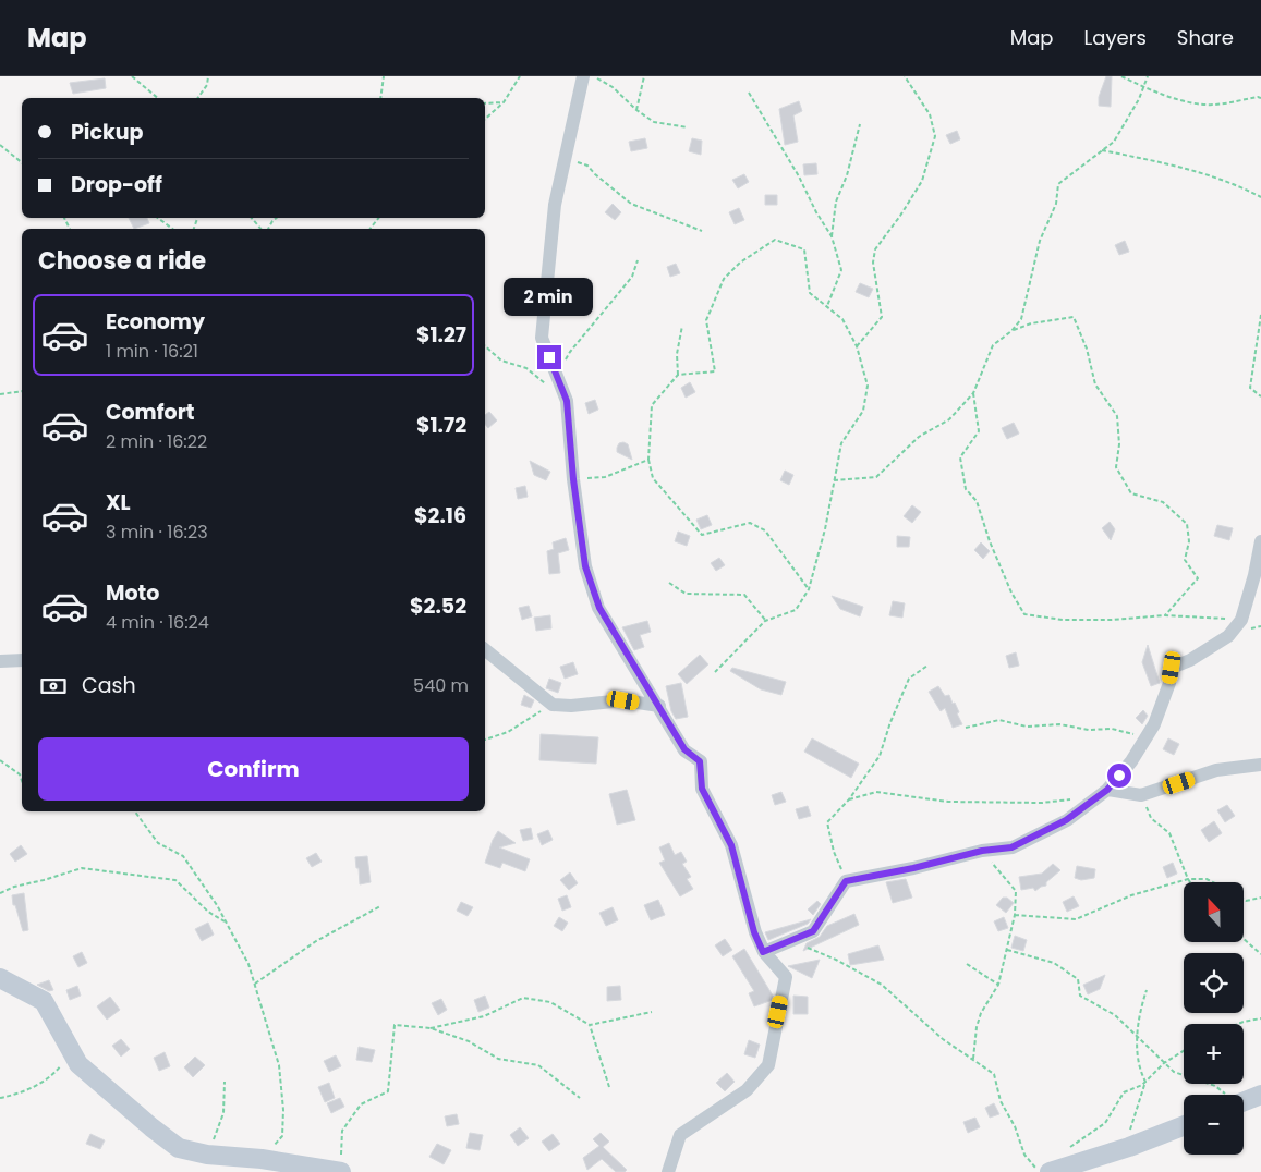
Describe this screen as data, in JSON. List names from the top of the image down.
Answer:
{
  "north": "top",
  "page": {
    "header": "Map",
    "nav": ["Map", "Layers", "Share"],
    "banner": ["Pickup", "Drop-off"],
    "heading": "Choose a ride",
    "bubble": "2 min",
    "list": [
      {
        "name": "Economy",
        "note": "1 min · 16:21",
        "value": "$1.27"
      },
      {
        "name": "Comfort",
        "note": "2 min · 16:22",
        "value": "$1.72"
      },
      {
        "name": "XL",
        "note": "3 min · 16:23",
        "value": "$2.16"
      },
      {
        "name": "Moto",
        "note": "4 min · 16:24",
        "value": "$2.52"
      }
    ],
    "pay": ["Cash", "540 m"],
    "buttons": "Confirm",
    "map_buttons": ["+", "−"]
  }
}
